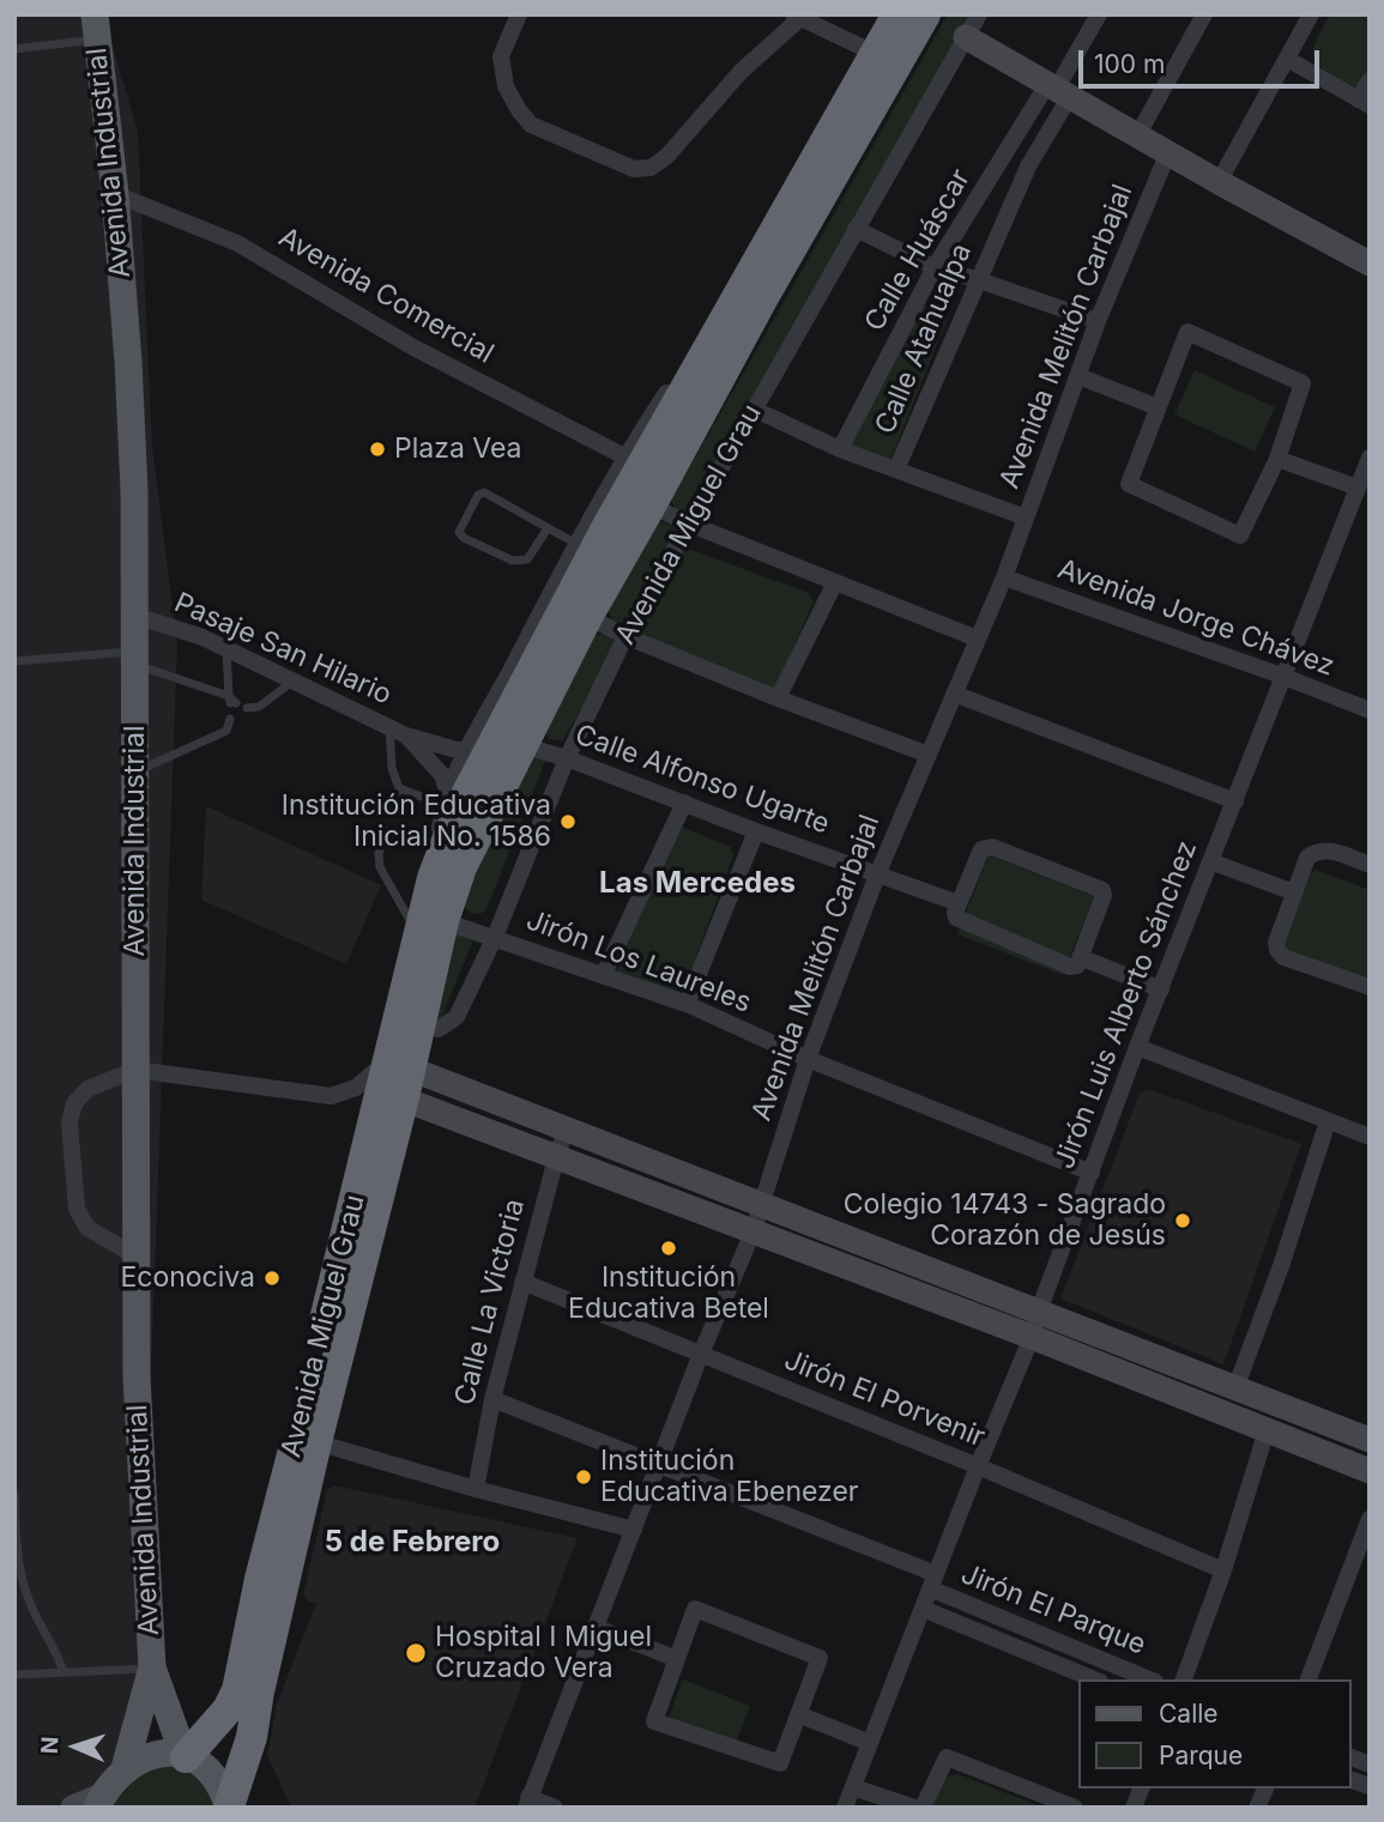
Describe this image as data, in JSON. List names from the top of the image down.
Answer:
{
  "streets": {
    "highway": ["Avenida Miguel Grau"],
    "main road": ["Avenida Industrial"],
    "street": [
      "Calle Huáscar",
      "Avenida Comercial",
      "Avenida Melitón Carbajal",
      "Calle Atahualpa",
      "Avenida Jorge Chávez",
      "Pasaje San Hilario",
      "Calle Alfonso Ugarte",
      "Jirón Los Laureles",
      "Jirón Luis Alberto Sánchez",
      "Calle La Victoria",
      "Jirón El Porvenir",
      "Jirón El Parque"
    ]
  },
  "crossings": [
    ["Avenida Industrial", "Avenida Comercial"],
    ["Avenida Industrial", "Avenida Miguel Grau"],
    ["Avenida Industrial", "Pasaje San Hilario"],
    ["Calle Huáscar", "Calle Atahualpa"],
    ["Avenida Comercial", "Avenida Miguel Grau"],
    ["Avenida Melitón Carbajal", "Avenida Jorge Chávez"],
    ["Avenida Melitón Carbajal", "Calle Alfonso Ugarte"],
    ["Avenida Melitón Carbajal", "Jirón Los Laureles"],
    ["Avenida Melitón Carbajal", "Jirón El Porvenir"],
    ["Avenida Melitón Carbajal", "Jirón El Parque"],
    ["Avenida Miguel Grau", "Pasaje San Hilario"],
    ["Avenida Miguel Grau", "Calle Alfonso Ugarte"],
    ["Avenida Miguel Grau", "Jirón Los Laureles"],
    ["Avenida Jorge Chávez", "Jirón Luis Alberto Sánchez"],
    ["Jirón Los Laureles", "Jirón Luis Alberto Sánchez"],
    ["Jirón Luis Alberto Sánchez", "Jirón El Porvenir"],
    ["Jirón Luis Alberto Sánchez", "Jirón El Parque"],
    ["Calle La Victoria", "Jirón El Porvenir"],
    ["Calle La Victoria", "Jirón El Parque"]
  ],
  "districts": ["Las Mercedes", "5 de Febrero"],
  "places": [
    "Plaza Vea",
    "Institución Educativa Inicial No. 1586",
    "Colegio 14743 - Sagrado Corazón de Jesús",
    "Institución Educativa Betel",
    "Econociva",
    "Institución Educativa Ebenezer",
    "Hospital I Miguel Cruzado Vera"
  ],
  "legend": ["Calle", "Parque"],
  "scale_bar": "100 m",
  "north": "left"
}
